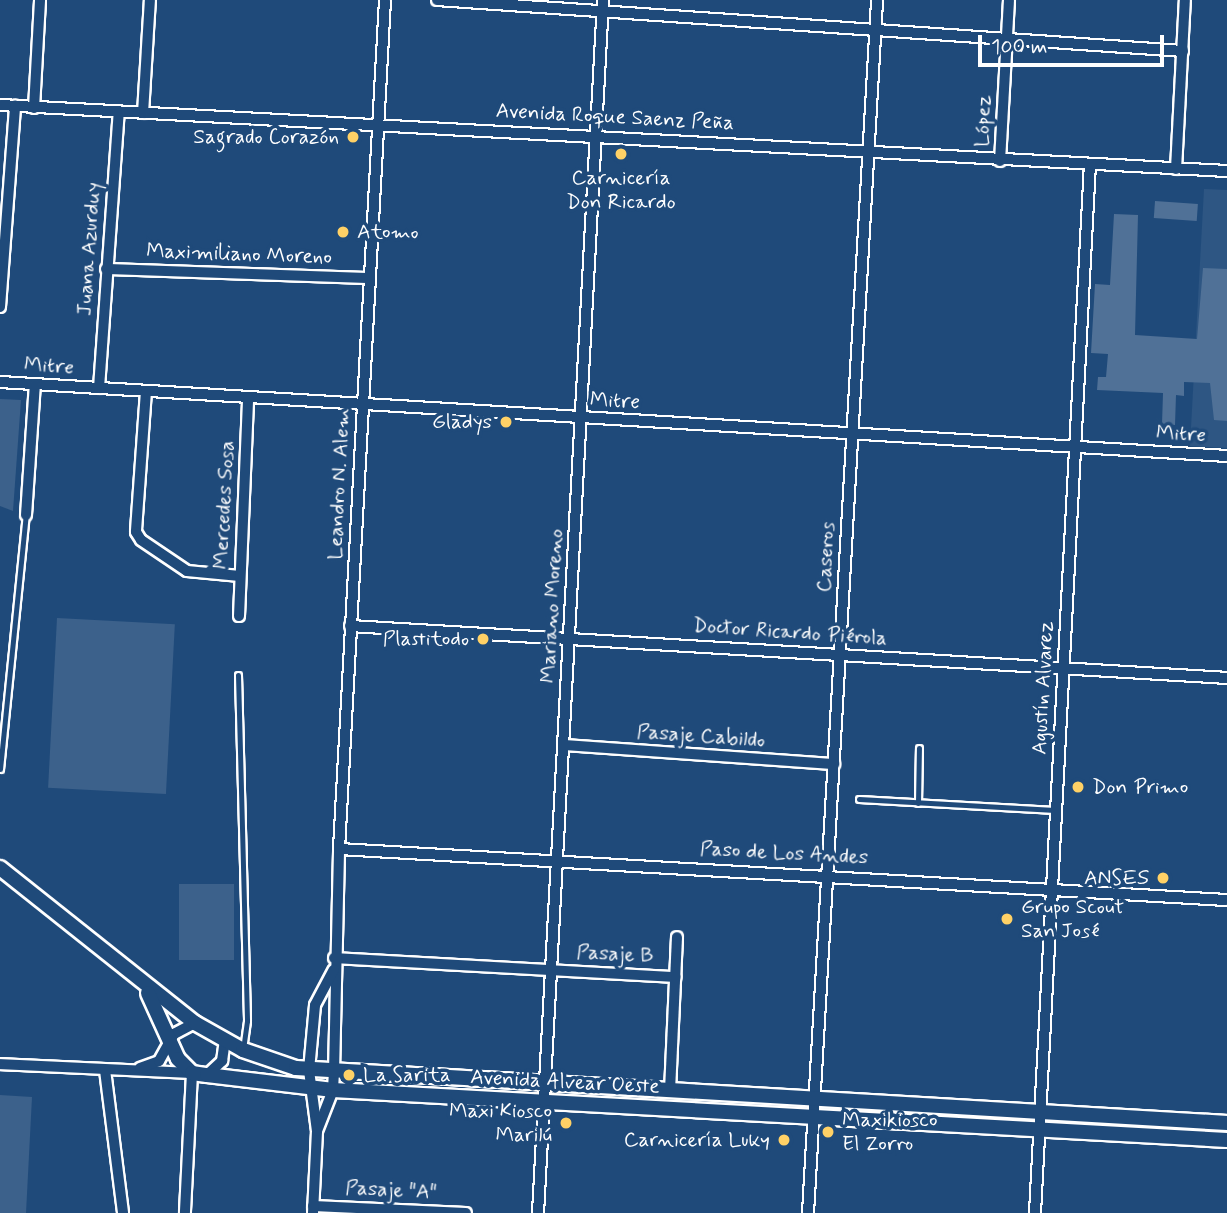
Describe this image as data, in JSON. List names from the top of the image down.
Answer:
{
  "streets": {
    "main road": ["Avenida Alvear Oeste"],
    "street": [
      "Avenida Roque Saenz Peña",
      "López",
      "Juana Azurduy",
      "Maximiliano Moreno",
      "Mitre",
      "Leandro N. Alem",
      "Mercedes Sosa",
      "Caseros",
      "Mariano Moreno",
      "Doctor Ricardo Piérola",
      "Agustín Alvarez",
      "Pasaje Cabildo",
      "Paso de Los Andes",
      "Pasaje B",
      "Pasaje \"A\""
    ]
  },
  "crossings": [
    ["Avenida Roque Saenz Peña", "López"],
    ["Avenida Roque Saenz Peña", "Juana Azurduy"],
    ["Avenida Roque Saenz Peña", "Leandro N. Alem"],
    ["Avenida Roque Saenz Peña", "Caseros"],
    ["Avenida Roque Saenz Peña", "Mariano Moreno"],
    ["Avenida Roque Saenz Peña", "Agustín Alvarez"],
    ["Juana Azurduy", "Maximiliano Moreno"],
    ["Juana Azurduy", "Mitre"],
    ["Maximiliano Moreno", "Leandro N. Alem"],
    ["Mitre", "Leandro N. Alem"],
    ["Mitre", "Mercedes Sosa"],
    ["Mitre", "Caseros"],
    ["Mitre", "Mariano Moreno"],
    ["Mitre", "Agustín Alvarez"],
    ["Leandro N. Alem", "Doctor Ricardo Piérola"],
    ["Leandro N. Alem", "Paso de Los Andes"],
    ["Leandro N. Alem", "Pasaje B"],
    ["Leandro N. Alem", "Avenida Alvear Oeste"],
    ["Leandro N. Alem", "Pasaje \"A\""],
    ["Caseros", "Doctor Ricardo Piérola"],
    ["Caseros", "Pasaje Cabildo"],
    ["Caseros", "Paso de Los Andes"],
    ["Caseros", "Avenida Alvear Oeste"],
    ["Mariano Moreno", "Doctor Ricardo Piérola"],
    ["Mariano Moreno", "Pasaje Cabildo"],
    ["Mariano Moreno", "Paso de Los Andes"],
    ["Mariano Moreno", "Pasaje B"],
    ["Mariano Moreno", "Avenida Alvear Oeste"],
    ["Doctor Ricardo Piérola", "Agustín Alvarez"],
    ["Agustín Alvarez", "Paso de Los Andes"],
    ["Agustín Alvarez", "Avenida Alvear Oeste"]
  ],
  "places": [
    "Sagrado Corazón",
    "Carnicería Don Ricardo",
    "Atomo",
    "Gladys",
    "Plastitodo",
    "Don Primo",
    "ANSES",
    "Grupo Scout San José",
    "La Sarita",
    "Maxi Kiosco Marilú",
    "Maxikiosco El Zorro",
    "Carnicería Luky"
  ],
  "scale_bar": "100 m"
}
